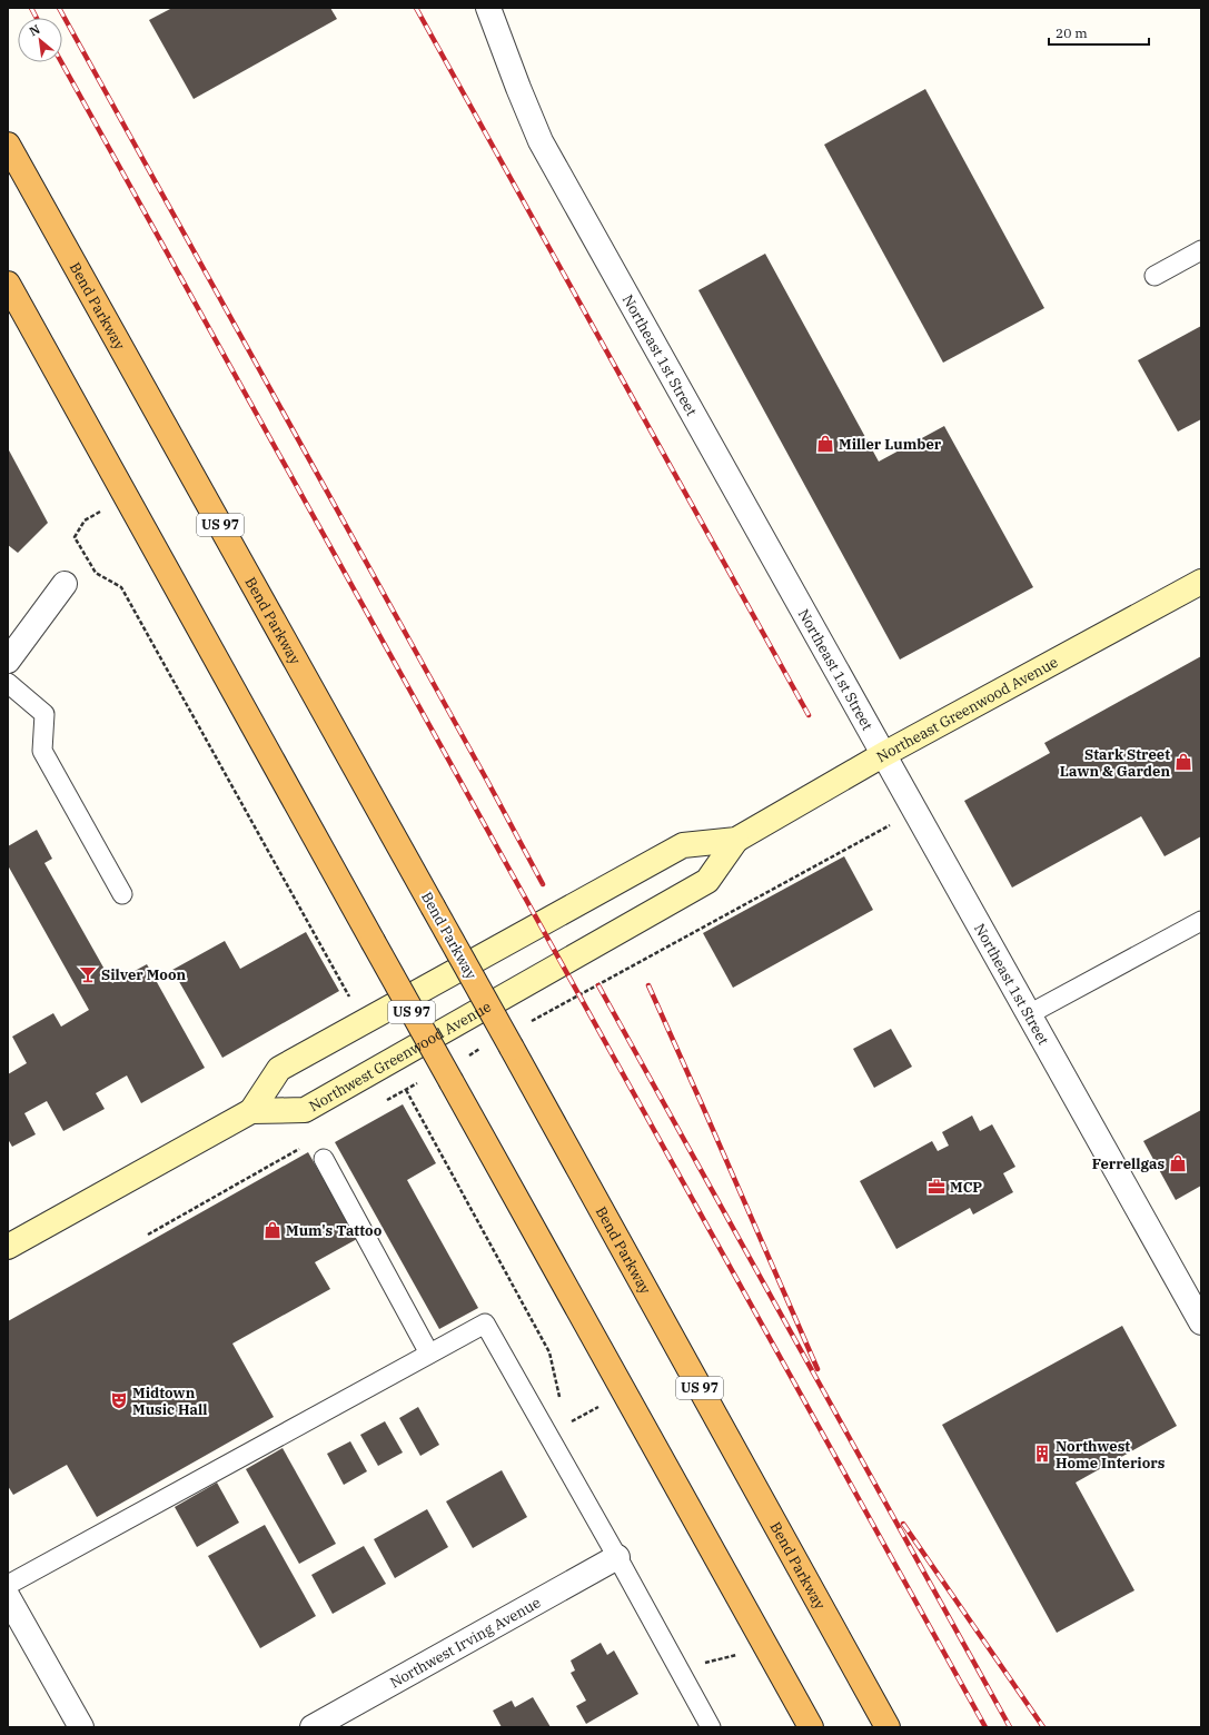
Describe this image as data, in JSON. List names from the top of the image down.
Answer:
{
  "streets": {
    "highway": ["Bend Parkway", "US 97"],
    "main road": ["Northeast Greenwood Avenue", "Northwest Greenwood Avenue"],
    "street": ["Northeast 1st Street", "Northwest Irving Avenue"]
  },
  "crossings": [
    ["Northeast 1st Street", "Northeast Greenwood Avenue"],
    ["Northeast Greenwood Avenue", "Northwest Greenwood Avenue"]
  ],
  "places": {
    "shop": [
      "Miller Lumber",
      "Stark Street Lawn & Garden",
      "Ferrellgas",
      "Mum's Tattoo"
    ],
    "bar": ["Silver Moon"],
    "office": ["MCP"],
    "theatre": ["Midtown Music Hall"],
    "building": ["Northwest Home Interiors"]
  },
  "scale_bar": "20 m",
  "north": "top left"
}
